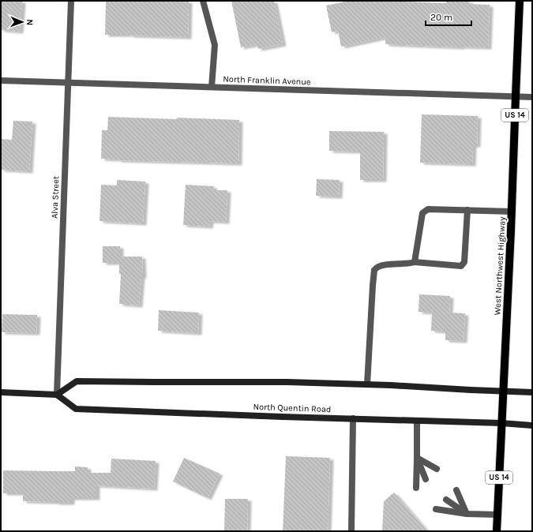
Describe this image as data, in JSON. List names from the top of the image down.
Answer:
{
  "streets": {
    "main road": ["US 14", "West Northwest Highway", "North Quentin Road"],
    "street": ["North Franklin Avenue", "Alva Street"]
  },
  "crossings": [
    ["North Franklin Avenue", "Alva Street"],
    ["North Franklin Avenue", "West Northwest Highway"],
    ["Alva Street", "North Quentin Road"],
    ["West Northwest Highway", "North Quentin Road"]
  ],
  "scale_bar": "20 m",
  "north": "right"
}
